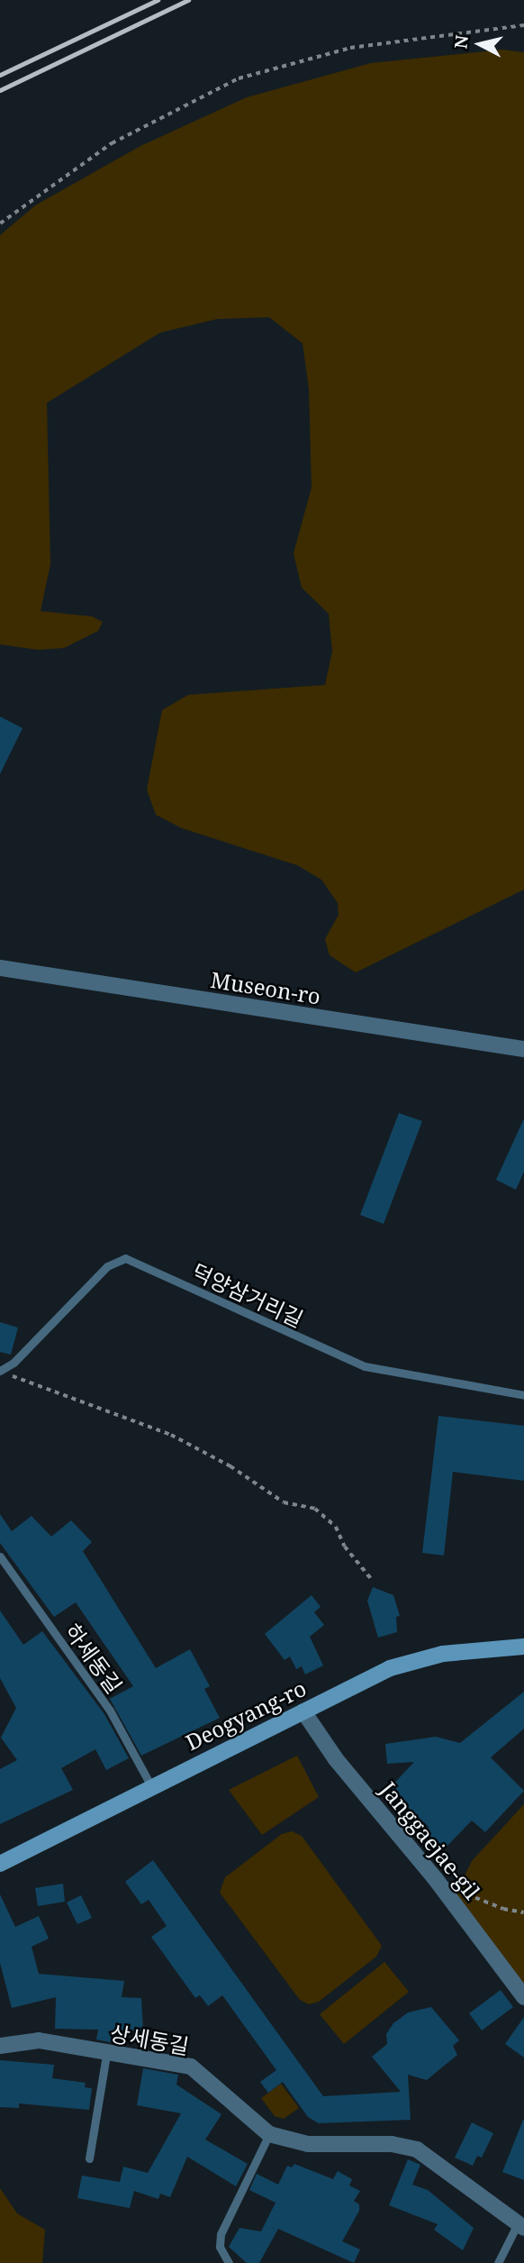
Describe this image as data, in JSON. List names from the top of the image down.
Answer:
{
  "streets": {
    "main road": ["Deogyang-ro"],
    "street": ["Museon-ro", "Janggaejae-gil", "상세동길"],
    "lane": ["덕양삼거리길", "하세동길"]
  },
  "crossings": [
    ["하세동길", "Deogyang-ro"],
    ["Deogyang-ro", "Janggaejae-gil"]
  ],
  "north": "left"
}
